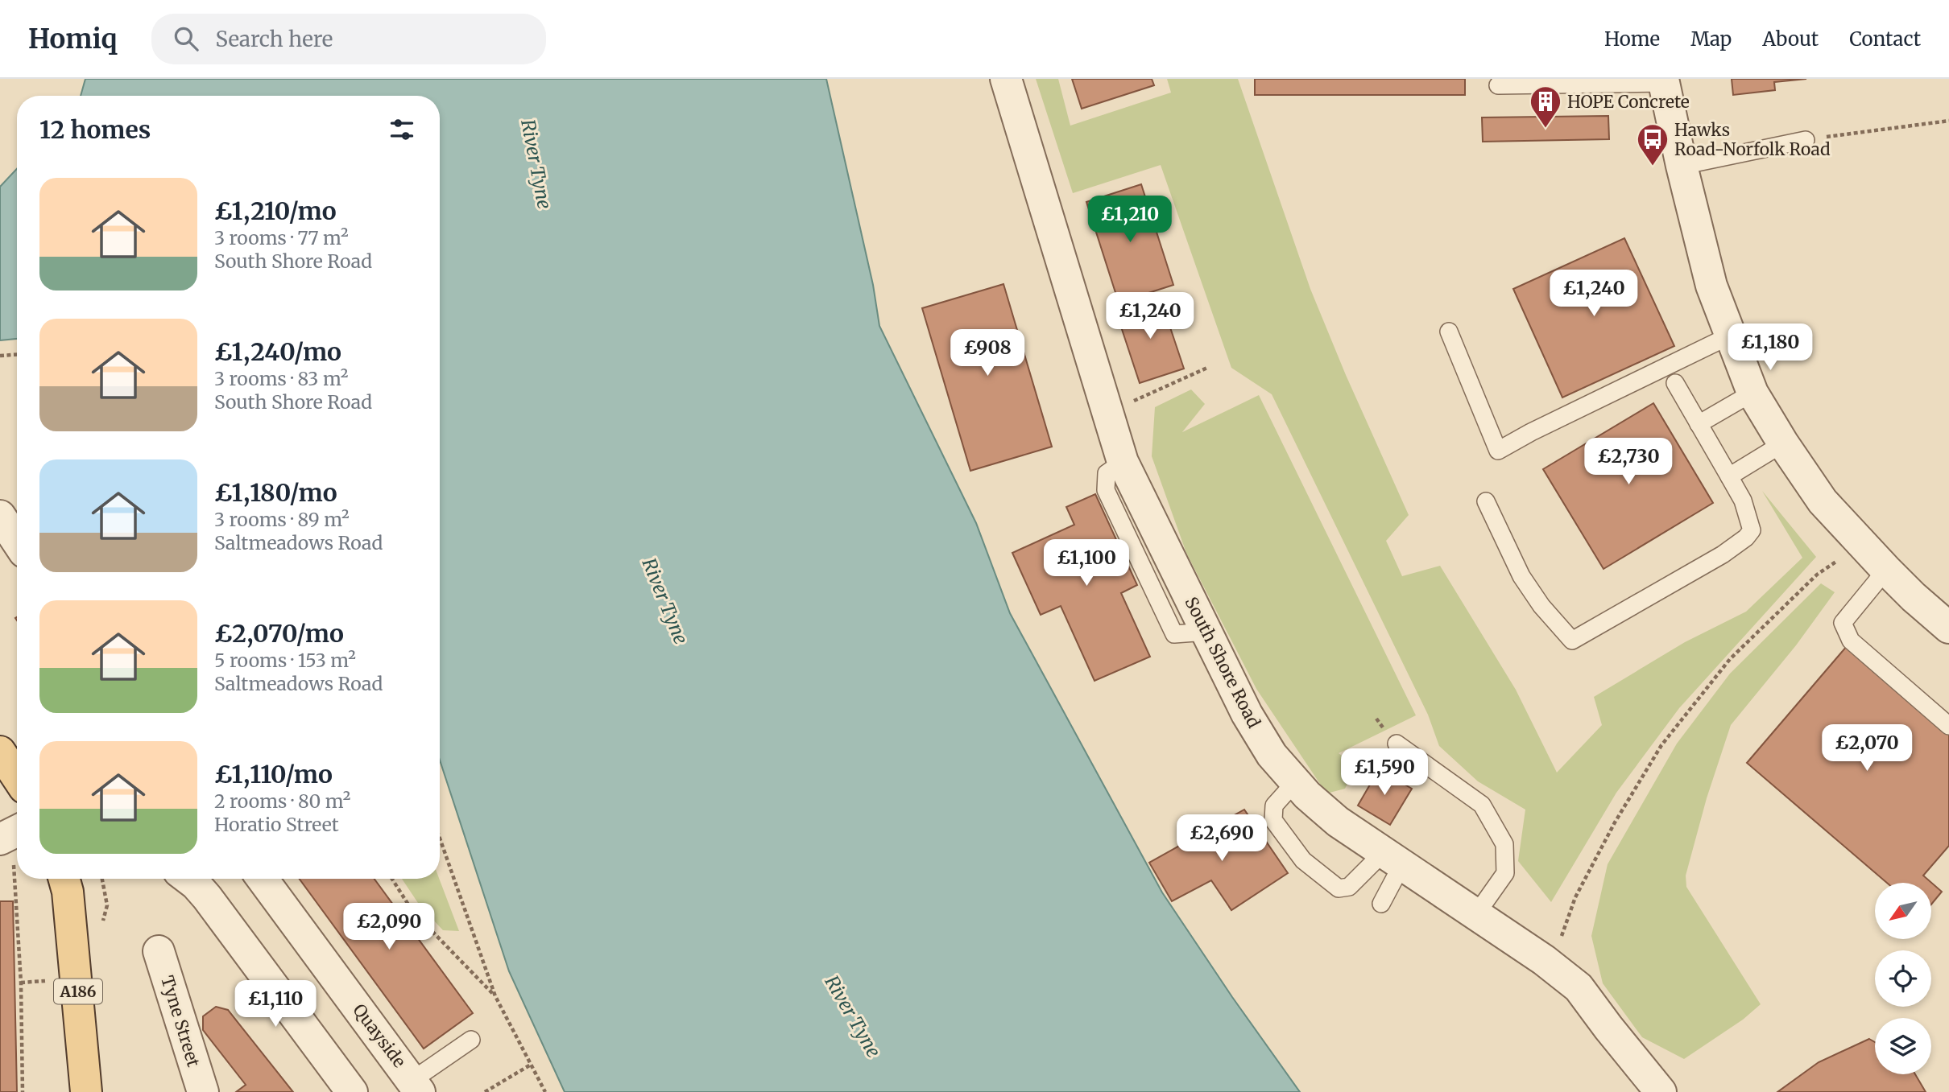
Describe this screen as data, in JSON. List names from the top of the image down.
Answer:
{
  "streets": {
    "main road": ["A186"],
    "street": ["South Shore Road", "Tyne Street", "Quayside"]
  },
  "water": ["River Tyne"],
  "places": {
    "building": ["HOPE Concrete"],
    "bus stop": ["Hawks Road-Norfolk Road"]
  },
  "north": "bottom left",
  "page": {
    "header": "Homiq",
    "search": "Search here",
    "nav": [
      "Home",
      "Map",
      "About",
      "Contact"
    ],
    "heading": "12 homes",
    "list": [
      {
        "name": "£1,210/mo",
        "note": "3 rooms · 77 m² · South Shore Road"
      },
      {
        "name": "£1,240/mo",
        "note": "3 rooms · 83 m² · South Shore Road"
      },
      {
        "name": "£1,180/mo",
        "note": "3 rooms · 89 m² · Saltmeadows Road"
      },
      {
        "name": "£2,070/mo",
        "note": "5 rooms · 153 m² · Saltmeadows Road"
      },
      {
        "name": "£1,110/mo",
        "note": "2 rooms · 80 m² · Horatio Street"
      }
    ],
    "price": [
      "£1,210",
      "£1,240",
      "£1,240",
      "£1,180",
      "£908",
      "£2,730",
      "£1,100",
      "£2,070",
      "£1,590",
      "£2,690",
      "£2,090",
      "£1,110"
    ]
  }
}
